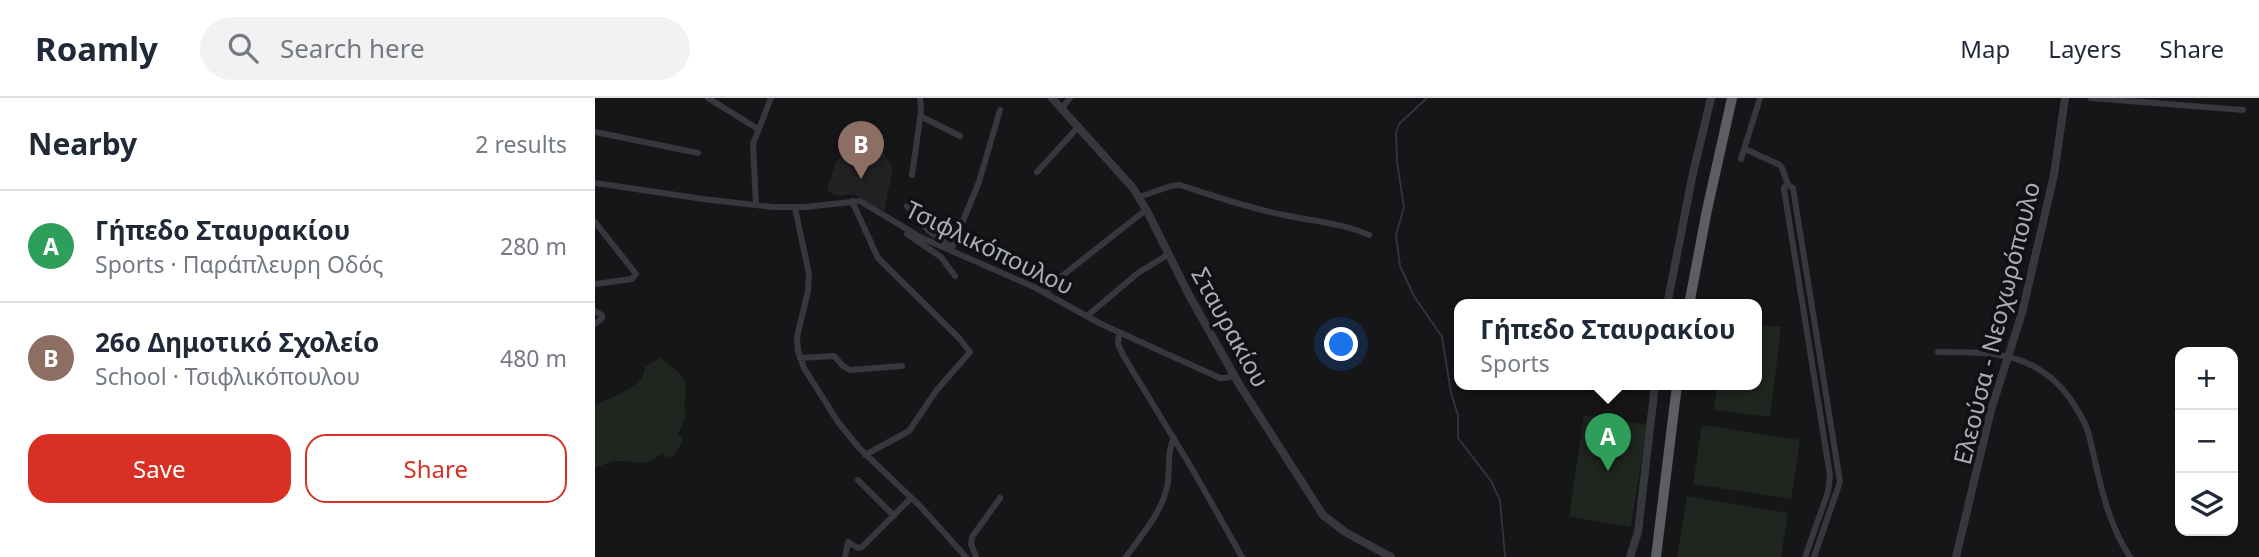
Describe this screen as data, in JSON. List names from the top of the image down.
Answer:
{
  "streets": {
    "street": ["Τσιφλικόπουλου", "Ελεούσα - Νεοχωρόπουλο", "Σταυρακίου"]
  },
  "crossings": [
    ["Τσιφλικόπουλου", "Σταυρακίου"]
  ],
  "page": {
    "header": "Roamly",
    "search": "Search here",
    "nav": ["Map", "Layers", "Share"],
    "heading": ["Nearby", "2 results"],
    "pins": ["B", "A"],
    "list": [
      {
        "mark": "A",
        "name": "Γήπεδο Σταυρακίου",
        "note": "Sports · Παράπλευρη Οδός",
        "value": "280 m"
      },
      {
        "mark": "B",
        "name": "26ο Δημοτικό Σχολείο",
        "note": "School · Τσιφλικόπουλου",
        "value": "480 m"
      }
    ],
    "popup": ["Γήπεδο Σταυρακίου", "Sports"],
    "map_buttons": ["+", "−"],
    "buttons": ["Save", "Share"]
  }
}
